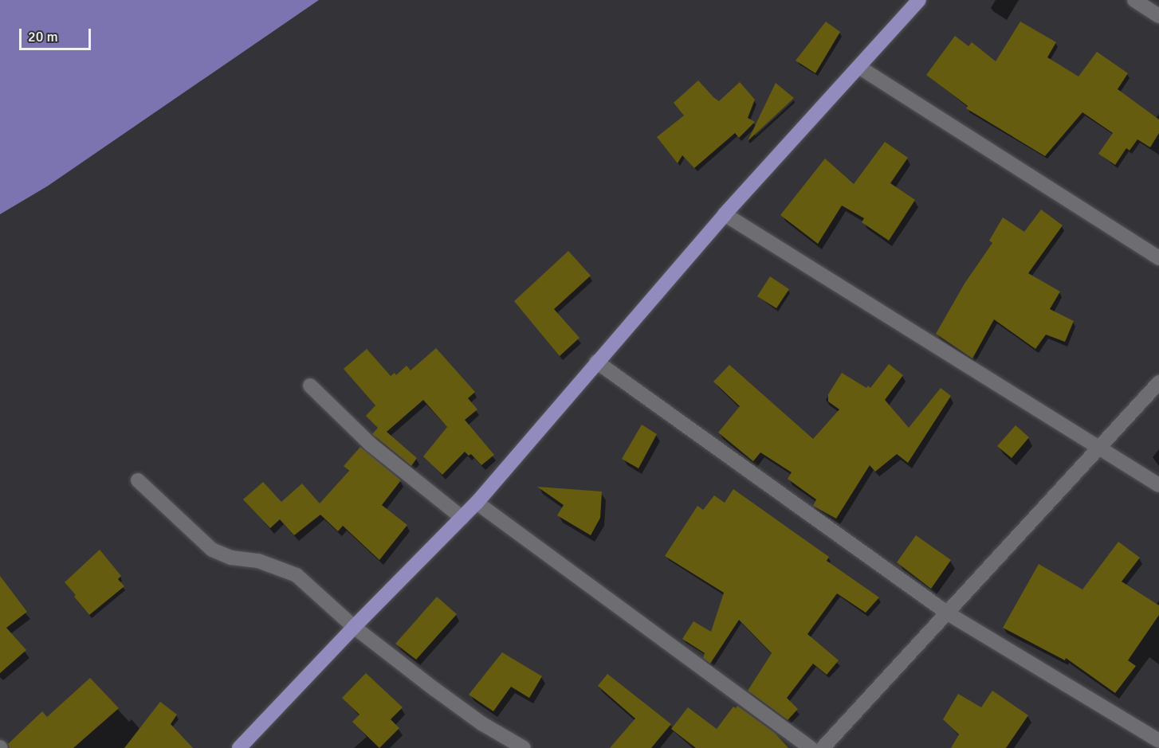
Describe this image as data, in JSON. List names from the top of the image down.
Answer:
{
  "scale_bar": "20 m"
}
